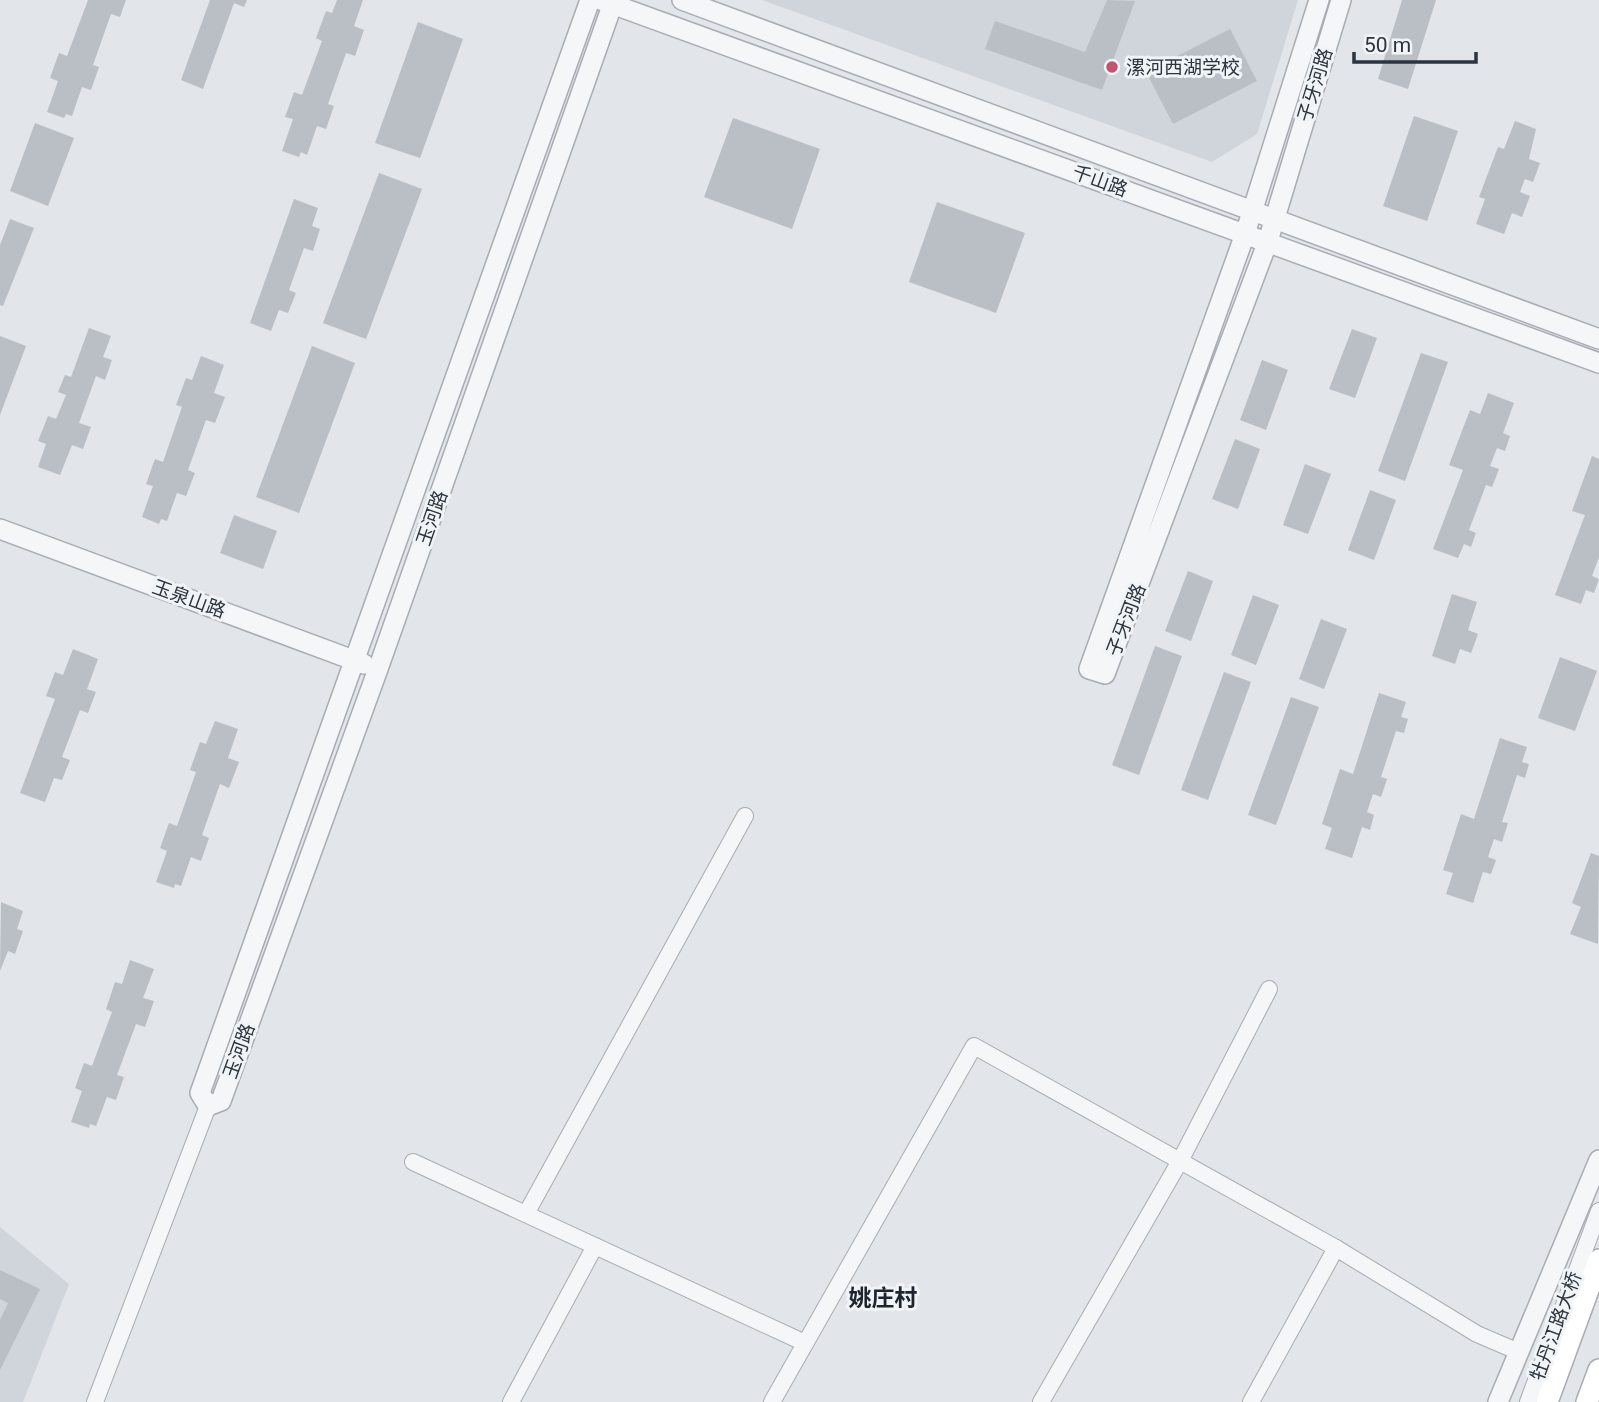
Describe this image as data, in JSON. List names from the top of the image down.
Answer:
{
  "streets": {
    "main road": ["牡丹江路大桥"],
    "street": [
      "子牙河路",
      "千山路",
      "玉河路",
      "玉泉山路"
    ]
  },
  "crossings": [
    ["子牙河路", "千山路"],
    ["千山路", "玉河路"],
    ["玉河路", "玉泉山路"]
  ],
  "districts": ["姚庄村"],
  "places": ["漯河西湖学校"],
  "scale_bar": "50 m"
}
